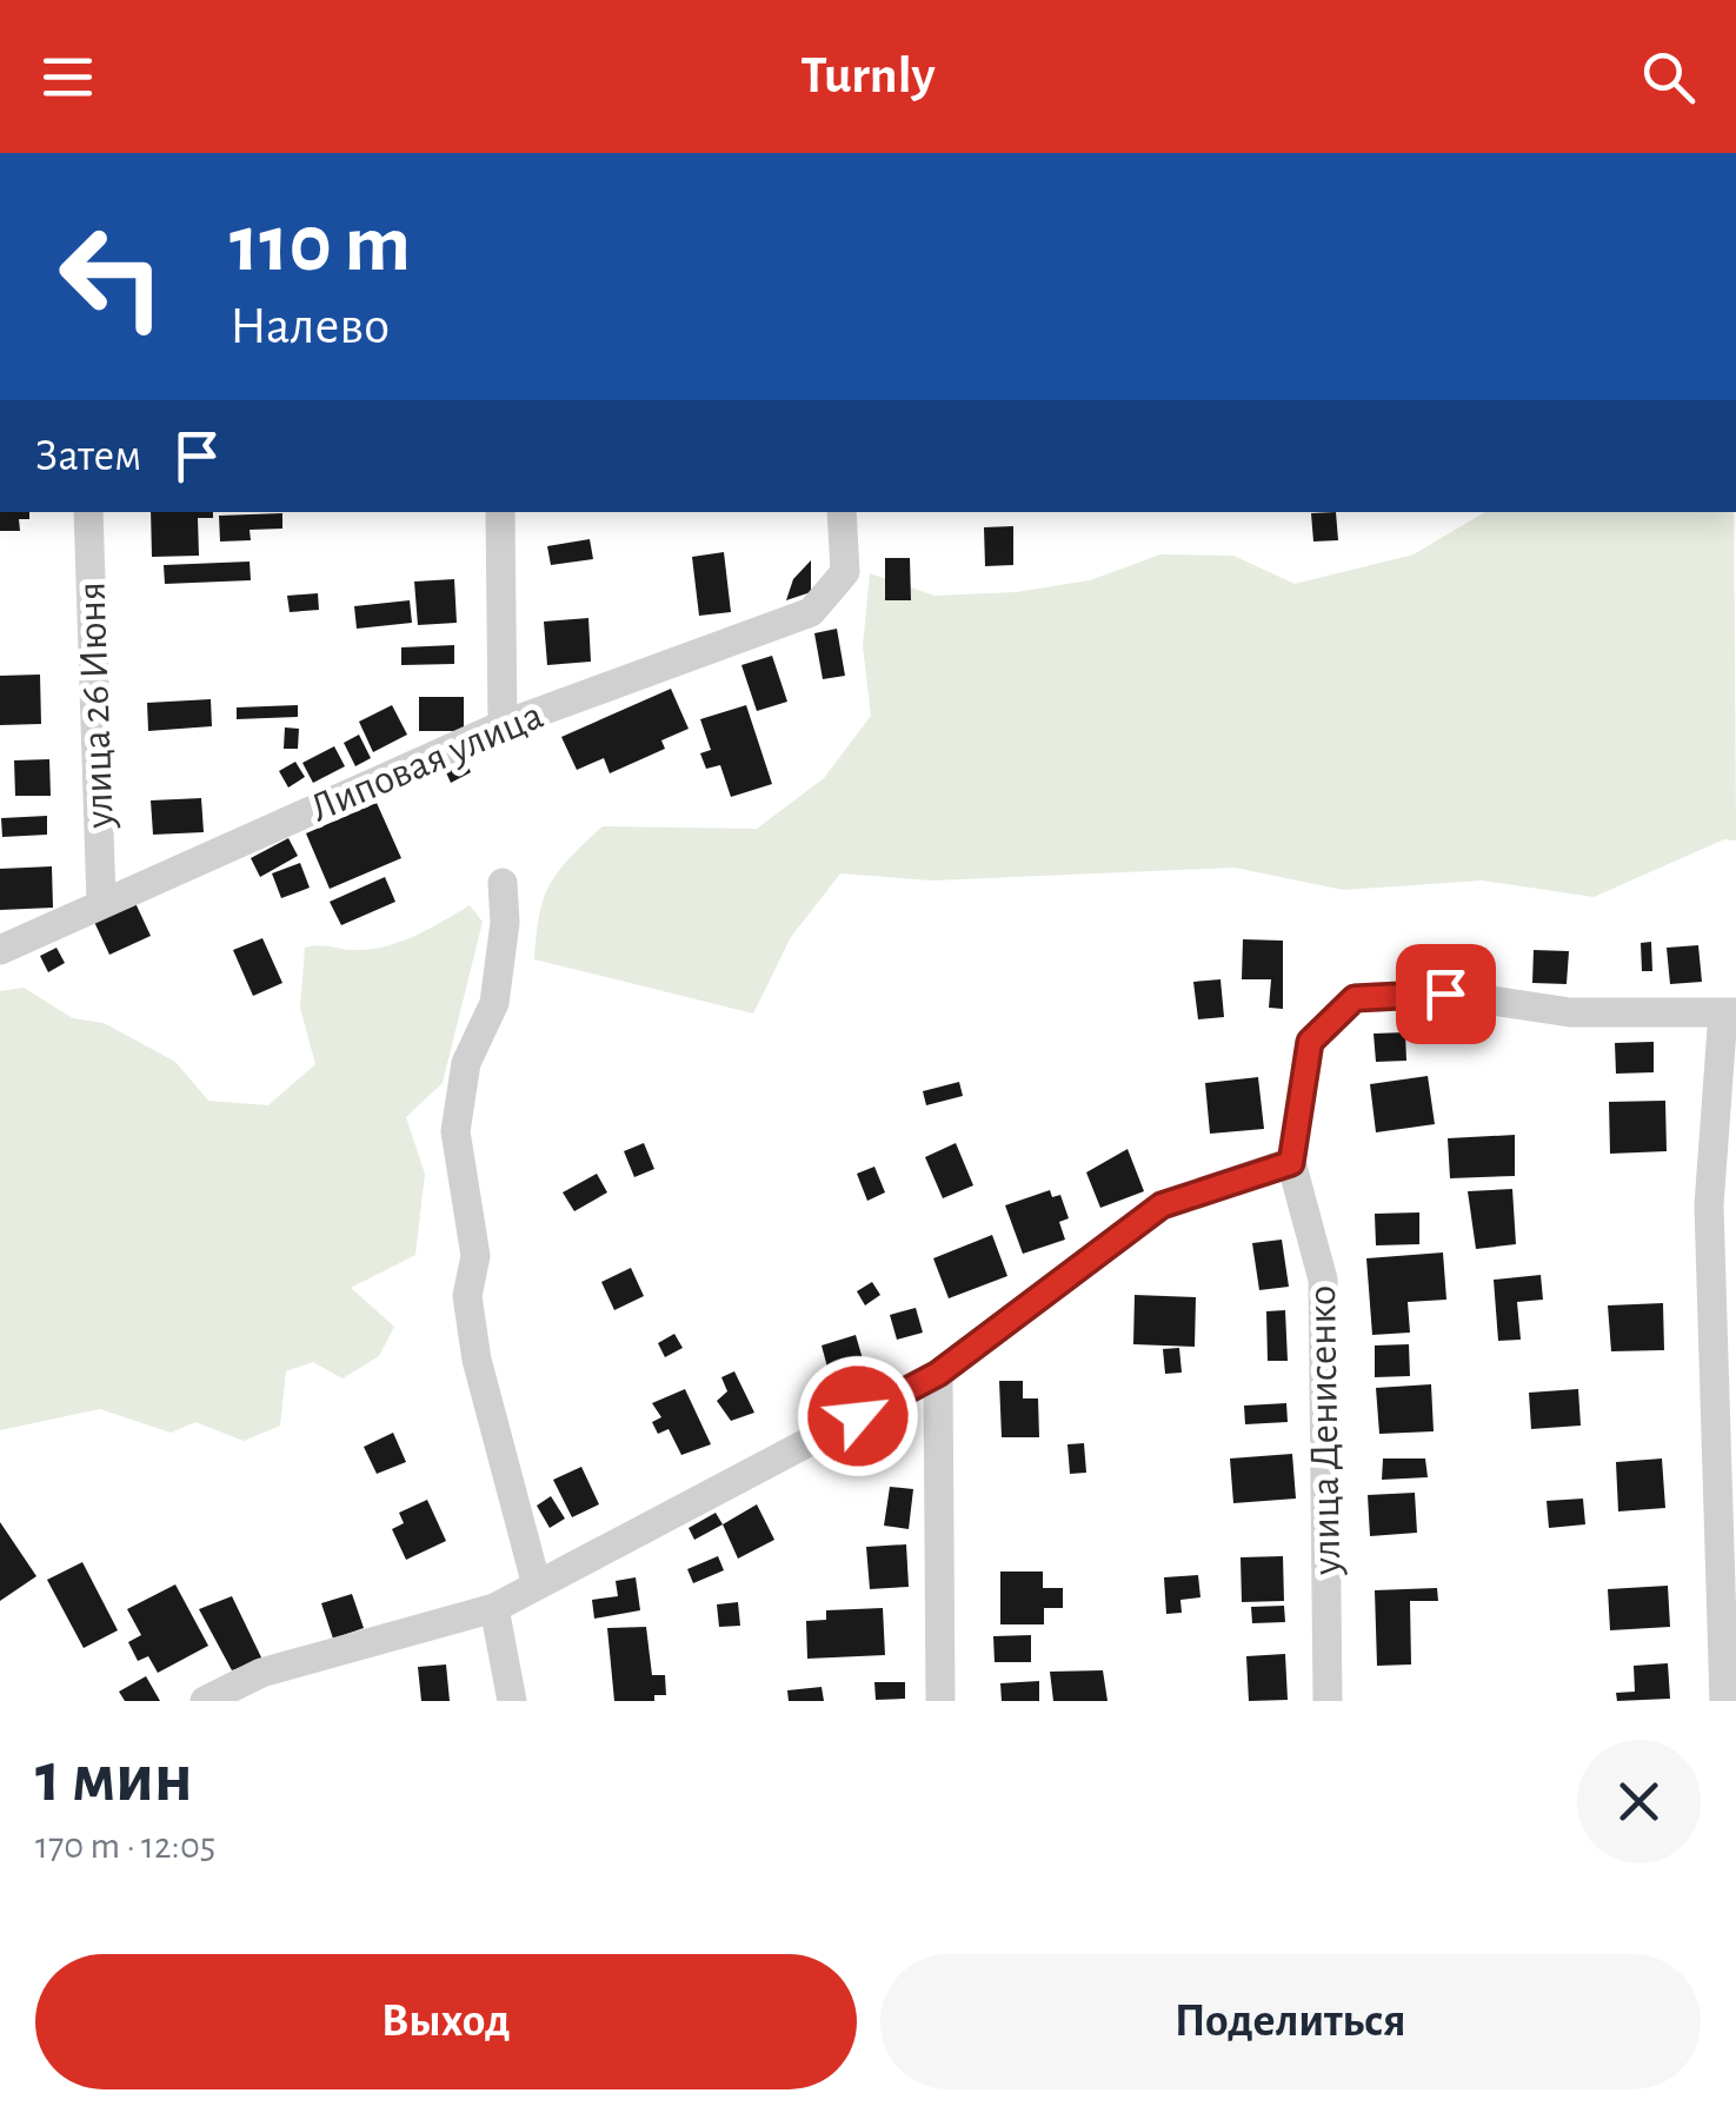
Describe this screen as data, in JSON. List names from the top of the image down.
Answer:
{
  "streets": {
    "street": ["улица 26 Июня", "Липовая улица", "улица Денисенко"]
  },
  "crossings": [
    ["улица 26 Июня", "Липовая улица"]
  ],
  "page": {
    "header": "Turnly",
    "turn": ["110 m", "Налево"],
    "then": "Затем",
    "heading": ["1 мин", "170 m · 12:05"],
    "buttons": ["Выход", "Поделиться"]
  }
}
